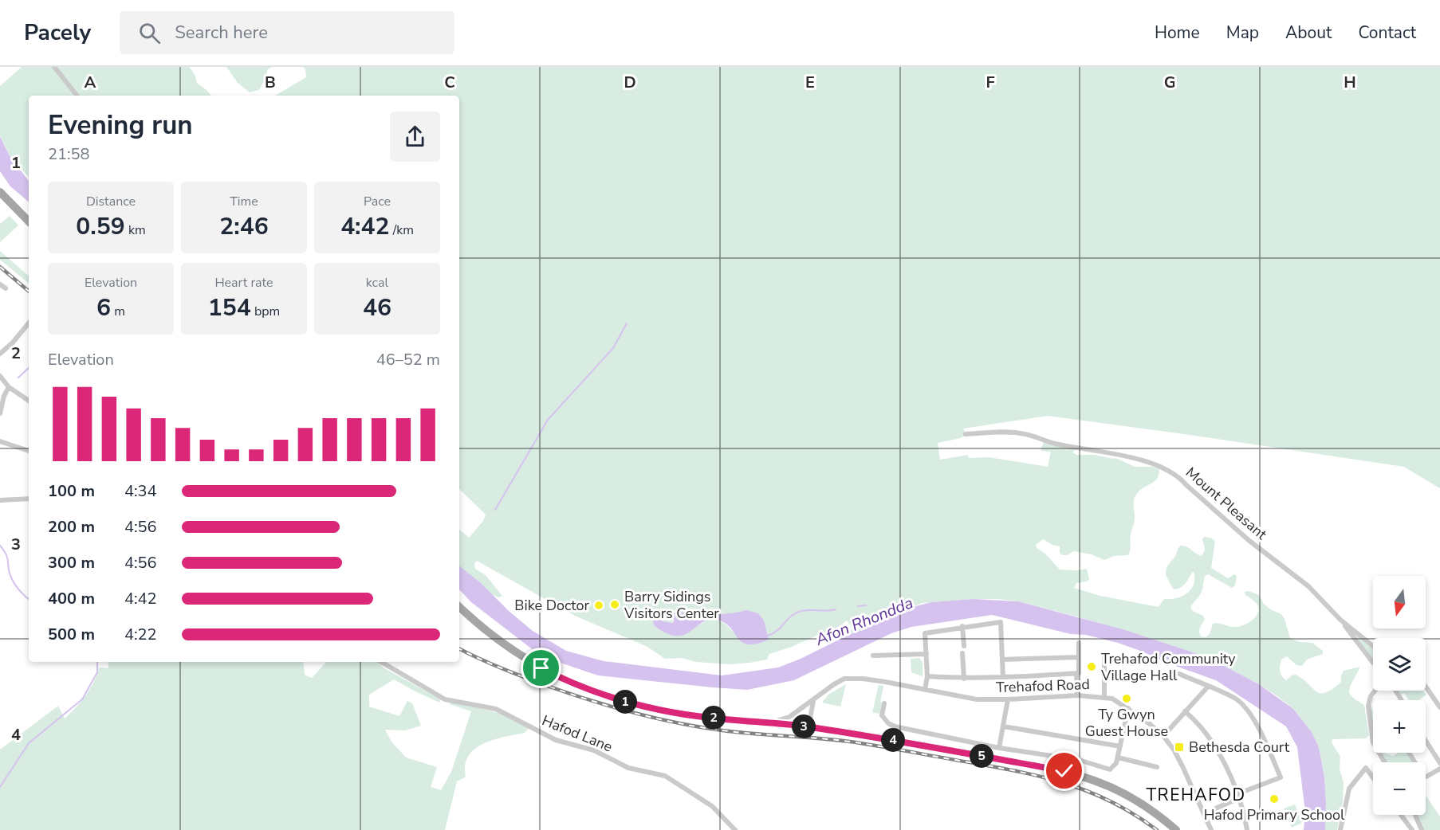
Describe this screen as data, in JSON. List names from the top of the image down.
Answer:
{
  "streets": {
    "street": ["Mount Pleasant", "Trehafod Road", "Hafod Lane"]
  },
  "districts": ["TREHAFOD"],
  "water": ["Afon Rhondda"],
  "places": {
    "other": [
      "Barry Sidings Visitors Center",
      "Bike Doctor",
      "Trehafod Community Village Hall",
      "Ty Gwyn Guest House",
      "Hafod Primary School"
    ],
    "transit": ["Bethesda Court"]
  },
  "north": "bottom",
  "page": {
    "header": "Pacely",
    "search": "Search here",
    "nav": [
      "Home",
      "Map",
      "About",
      "Contact"
    ],
    "heading": ["Evening run", "21:58"],
    "stats": [
      ["Distance", "0.59 km"],
      ["Time", "2:46"],
      ["Pace", "4:42 /km"],
      ["Elevation", "6 m"],
      ["Heart rate", "154 bpm"],
      ["kcal", "46"]
    ],
    "chart": ["Elevation", "46–52 m"],
    "list": [
      {
        "name": "100 m",
        "note": "4:34"
      },
      {
        "name": "200 m",
        "note": "4:56"
      },
      {
        "name": "300 m",
        "note": "4:56"
      },
      {
        "name": "400 m",
        "note": "4:42"
      },
      {
        "name": "500 m",
        "note": "4:22"
      }
    ],
    "map_buttons": ["+", "−"],
    "pins": [
      "1",
      "2",
      "3",
      "4",
      "5"
    ]
  },
  "grid": {
    "columns": [
      "A",
      "B",
      "C",
      "D",
      "E",
      "F",
      "G",
      "H"
    ],
    "rows": [
      "1",
      "2",
      "3",
      "4"
    ]
  }
}
